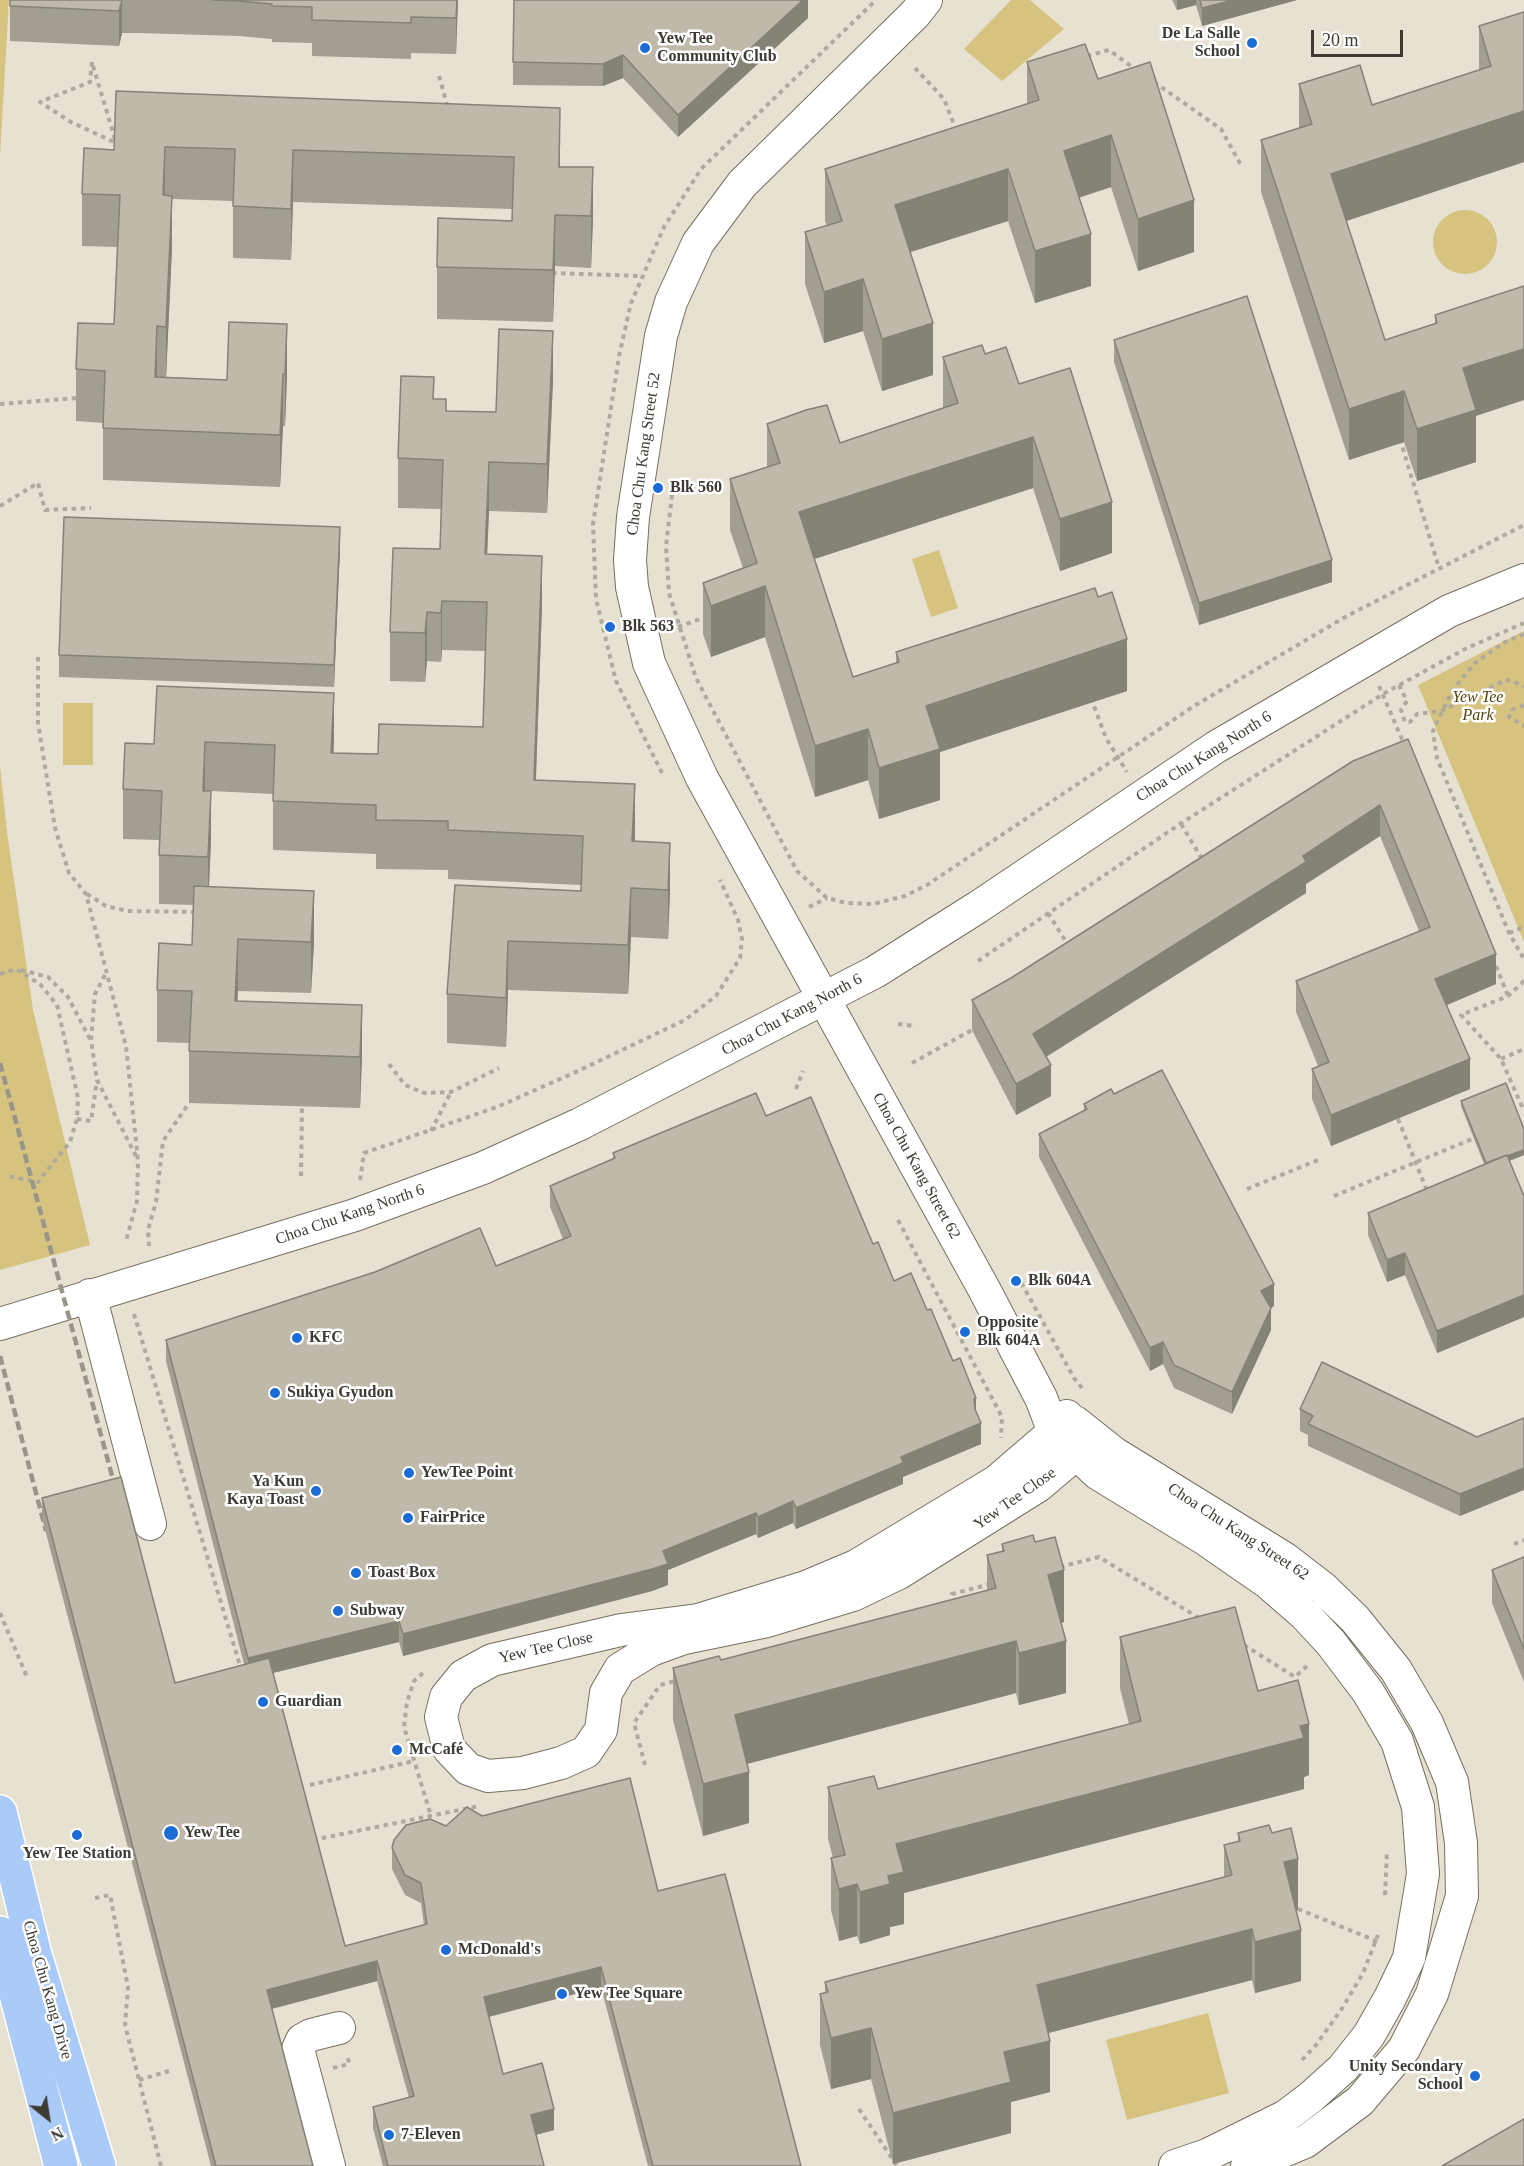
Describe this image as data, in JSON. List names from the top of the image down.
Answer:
{
  "streets": {
    "main road": ["Choa Chu Kang Drive"],
    "street": [
      "Choa Chu Kang Street 52",
      "Choa Chu Kang North 6",
      "Choa Chu Kang Street 62",
      "Yew Tee Close"
    ]
  },
  "crossings": [
    ["Choa Chu Kang Street 52", "Choa Chu Kang North 6"],
    ["Choa Chu Kang Street 52", "Choa Chu Kang Street 62"],
    ["Choa Chu Kang North 6", "Choa Chu Kang Street 62"],
    ["Choa Chu Kang Street 62", "Yew Tee Close"]
  ],
  "parks": ["Yew Tee Park"],
  "places": [
    "De La Salle School",
    "Yew Tee Community Club",
    "Blk 560",
    "Blk 563",
    "Blk 604A",
    "Opposite Blk 604A",
    "KFC",
    "Sukiya Gyudon",
    "YewTee Point",
    "Ya Kun Kaya Toast",
    "FairPrice",
    "Toast Box",
    "Subway",
    "Guardian",
    "McCafé",
    "Yew Tee",
    "Yew Tee Station",
    "McDonald's",
    "Yew Tee Square",
    "Unity Secondary School",
    "7-Eleven"
  ],
  "scale_bar": "20 m",
  "north": "bottom right"
}
